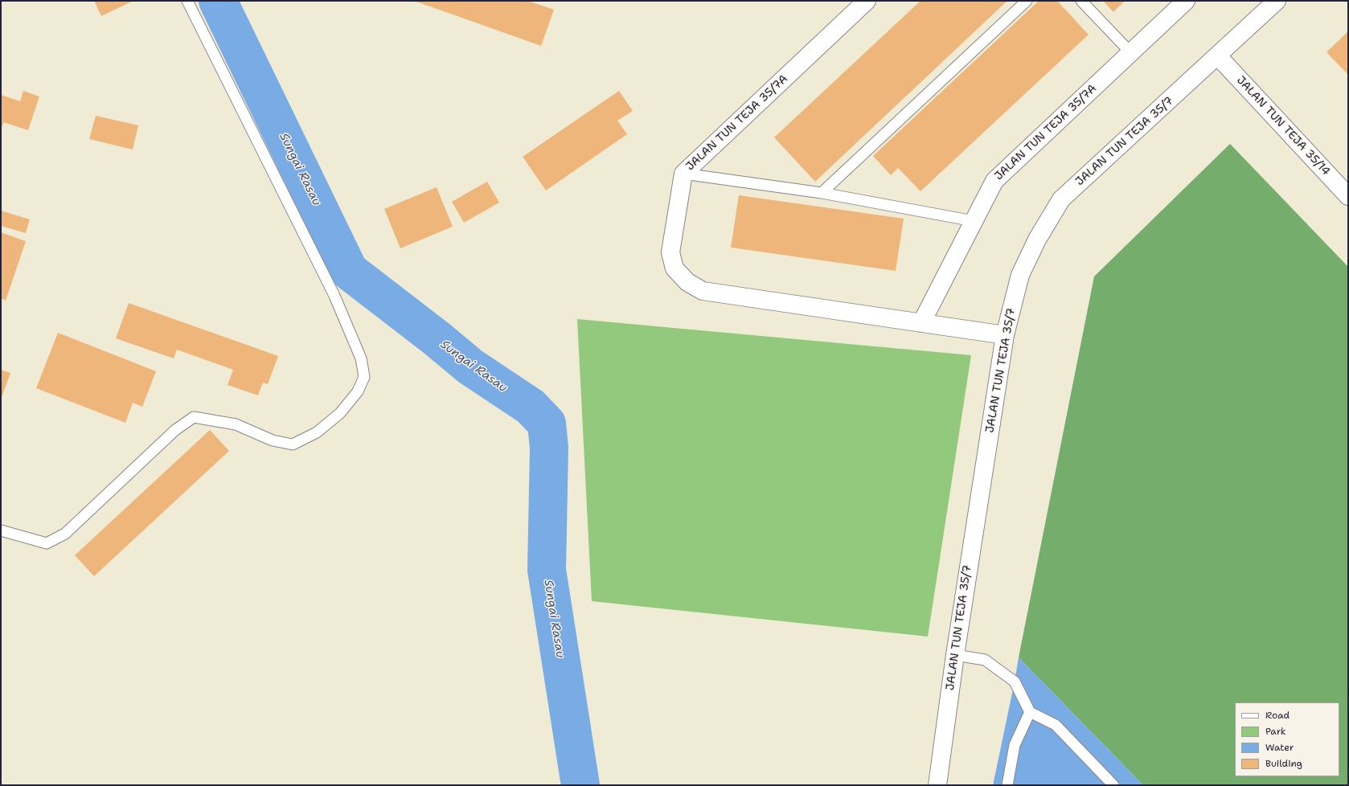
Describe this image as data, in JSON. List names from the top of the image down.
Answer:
{
  "streets": {
    "street": ["JALAN TUN TEJA 35/7A", "JALAN TUN TEJA 35/14", "JALAN TUN TEJA 35/7"]
  },
  "crossings": [
    ["JALAN TUN TEJA 35/7A", "JALAN TUN TEJA 35/7"],
    ["JALAN TUN TEJA 35/14", "JALAN TUN TEJA 35/7"]
  ],
  "water": ["Sungai Rasau"],
  "legend": [
    "Road",
    "Park",
    "Water",
    "Building"
  ]
}
